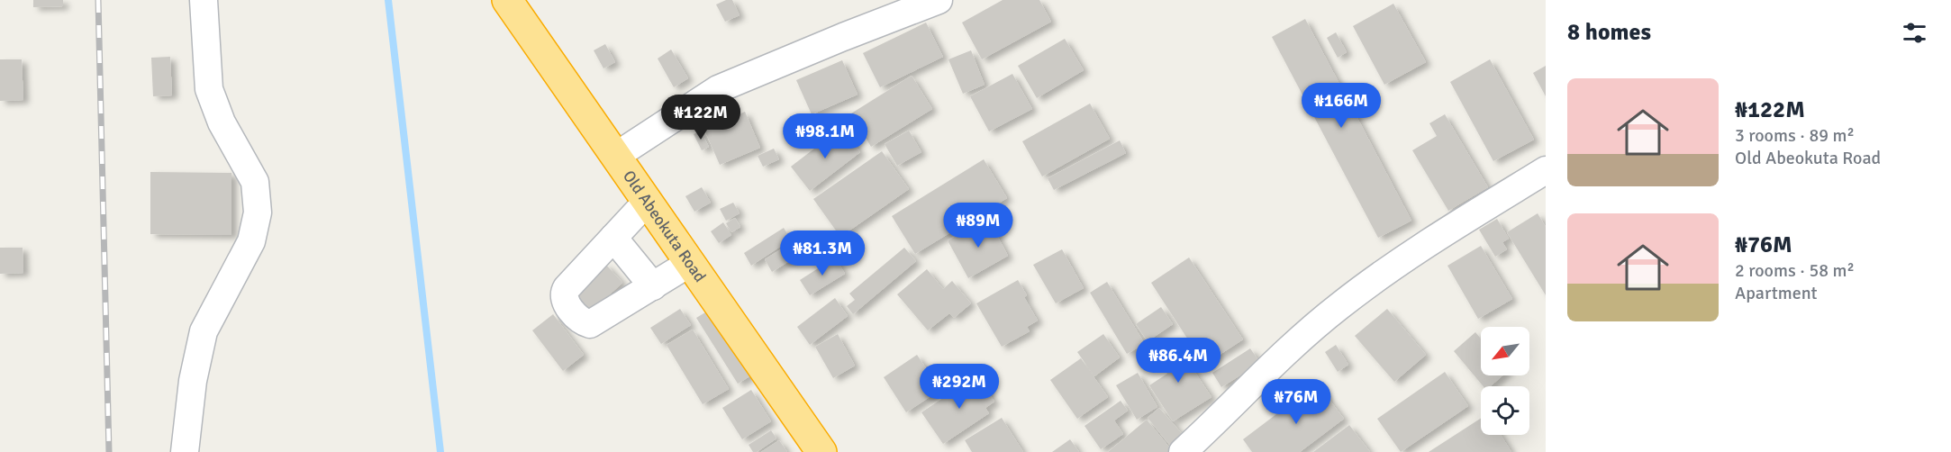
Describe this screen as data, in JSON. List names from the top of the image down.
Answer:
{
  "streets": {
    "highway": ["Old Abeokuta Road"]
  },
  "north": "bottom left",
  "page": {
    "heading": "8 homes",
    "list": [
      {
        "name": "₦122M",
        "note": "3 rooms · 89 m² · Old Abeokuta Road"
      },
      {
        "name": "₦76M",
        "note": "2 rooms · 58 m² · Apartment"
      }
    ],
    "price": [
      "₦166M",
      "₦122M",
      "₦98.1M",
      "₦89M",
      "₦81.3M",
      "₦86.4M",
      "₦292M",
      "₦76M"
    ]
  }
}
